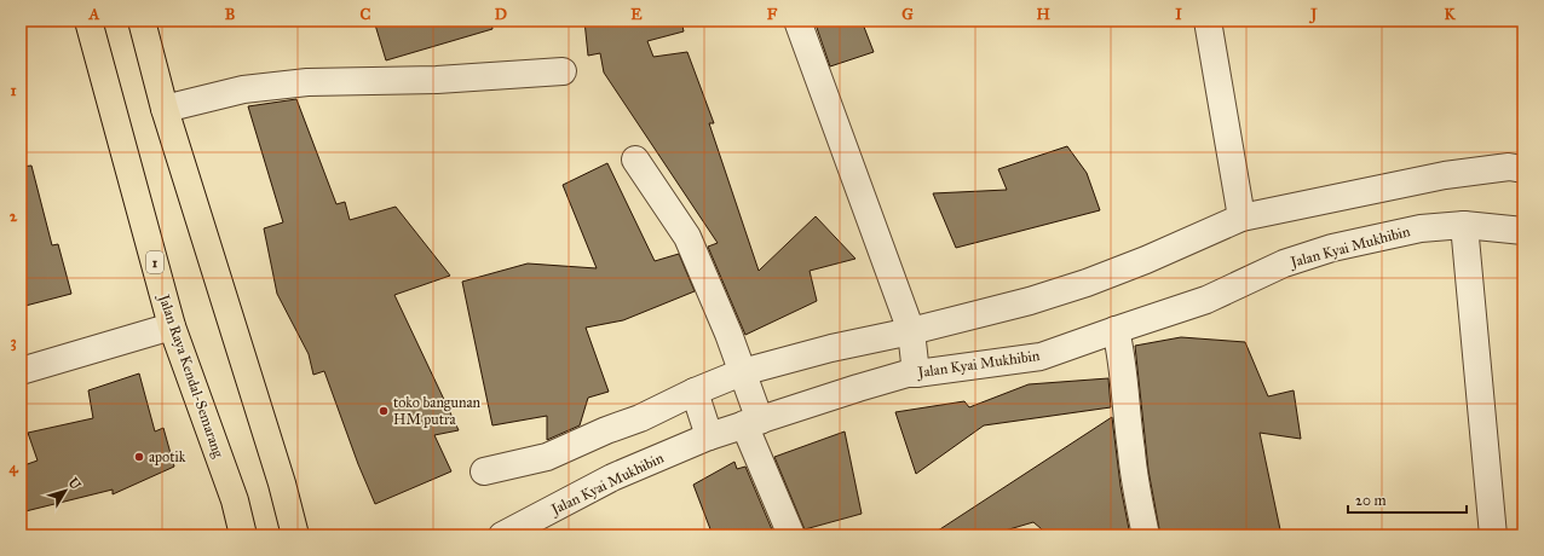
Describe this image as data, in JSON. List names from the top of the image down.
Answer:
{
  "streets": {
    "highway": ["1", "Jalan Raya Kendal-Semarang"],
    "street": ["Jalan Kyai Mukhibin"]
  },
  "places": ["toko bangunan HM putra", "apotik"],
  "scale_bar": "20 m",
  "north": "top right",
  "grid": {
    "columns": [
      "A",
      "B",
      "C",
      "D",
      "E",
      "F",
      "G",
      "H",
      "I",
      "J",
      "K"
    ],
    "rows": [
      "1",
      "2",
      "3",
      "4"
    ]
  }
}
